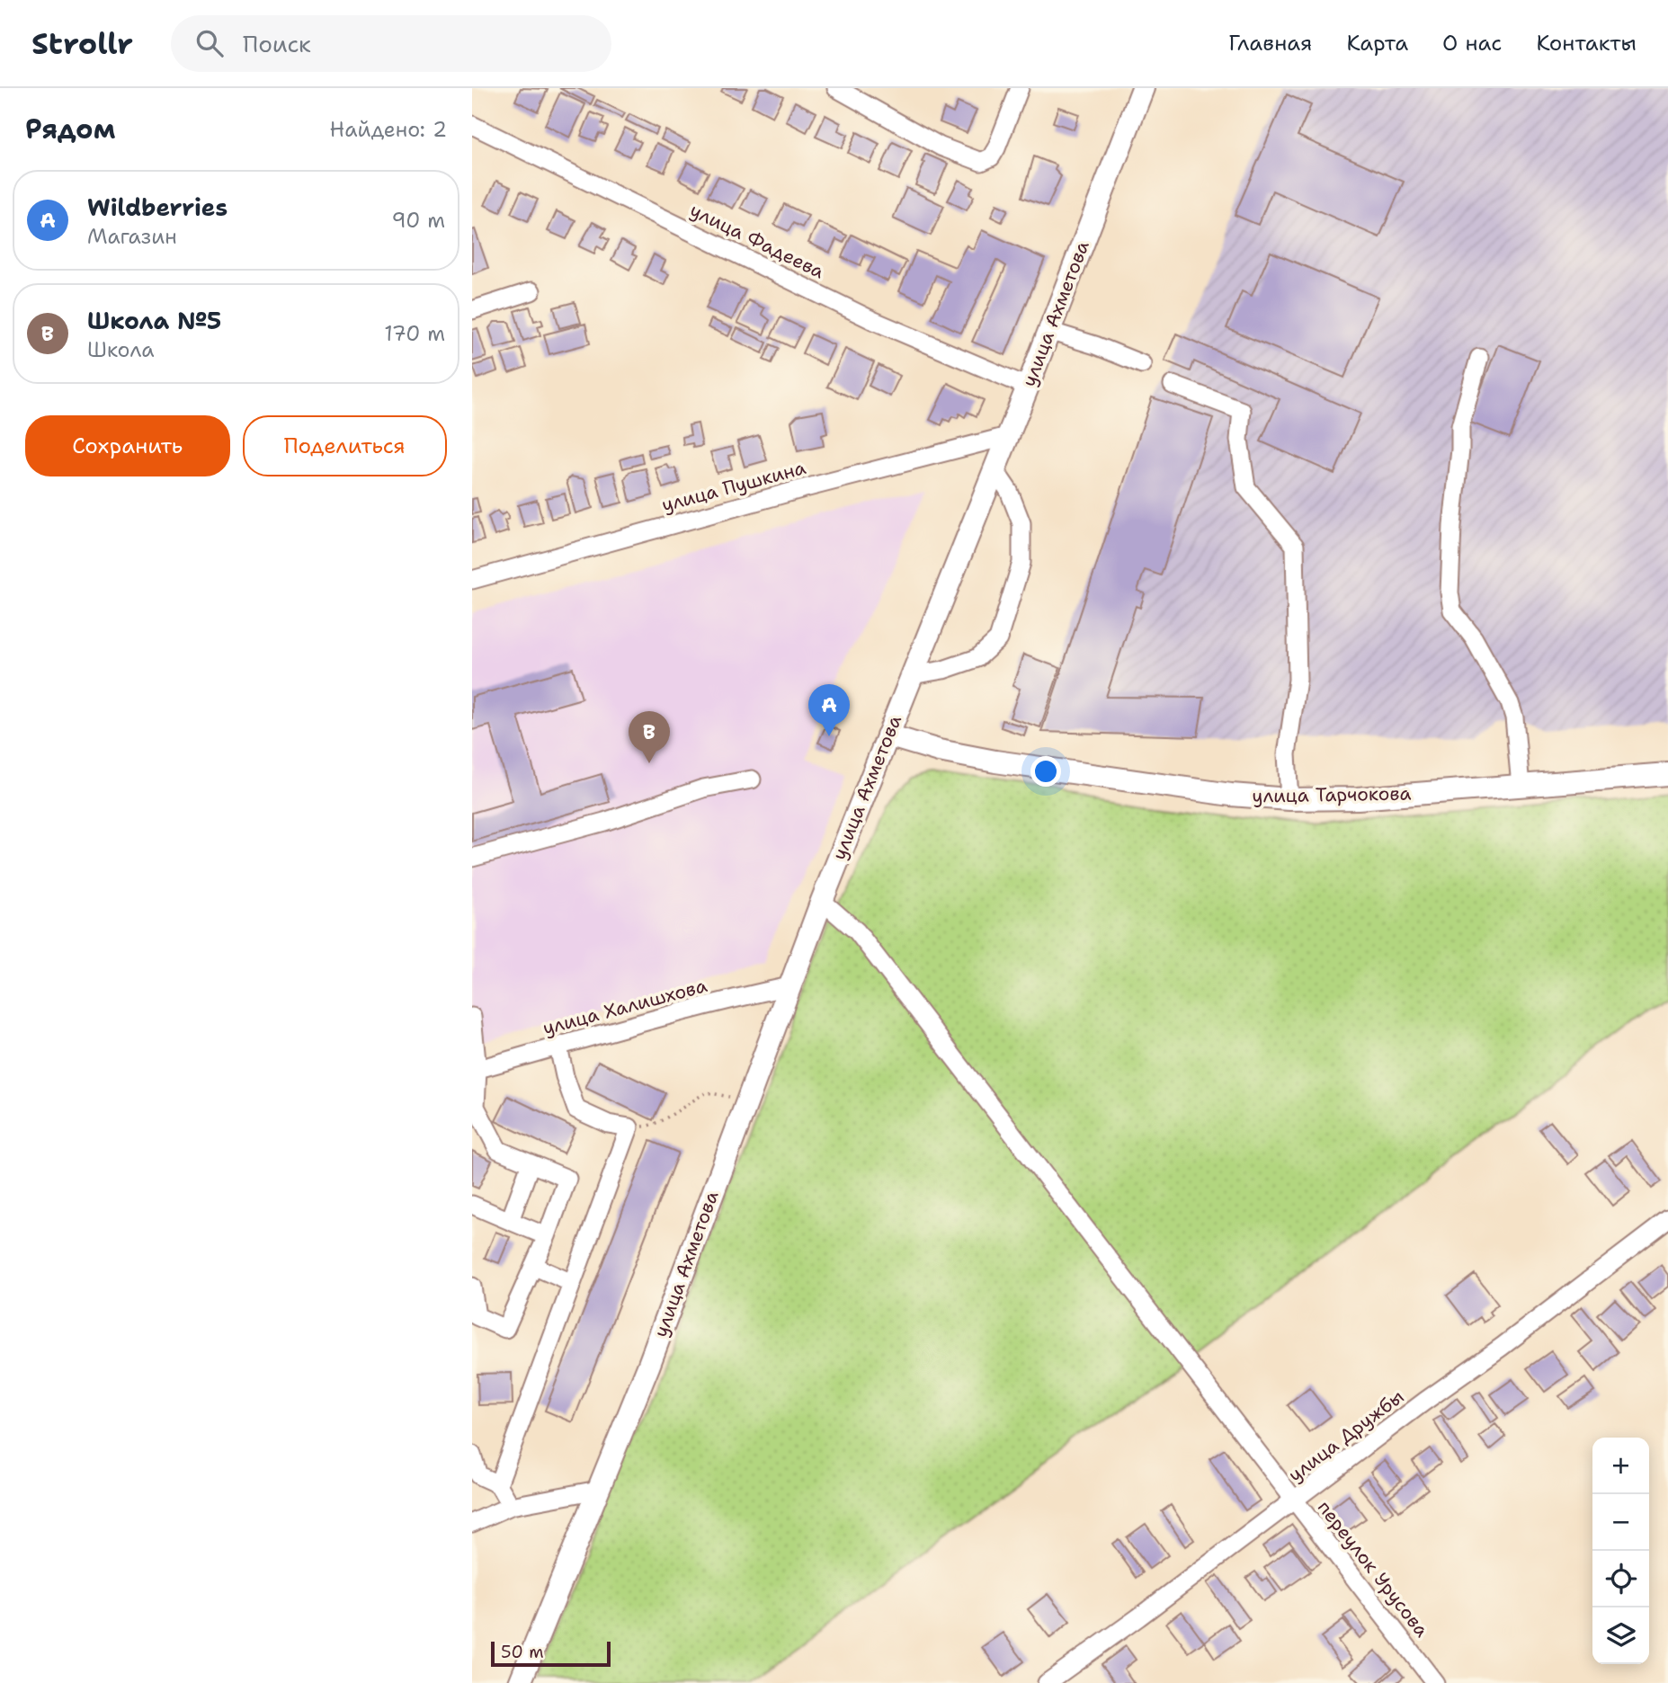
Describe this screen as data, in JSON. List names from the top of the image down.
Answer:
{
  "streets": {
    "main road": ["улица Ахметова", "улица Тарчокова"],
    "street": [
      "улица Фадеева",
      "улица Пушкина",
      "улица Халишхова",
      "улица Дружбы",
      "переулок Урусова"
    ]
  },
  "crossings": [
    ["улица Фадеева", "улица Ахметова"],
    ["улица Ахметова", "улица Пушкина"],
    ["улица Ахметова", "улица Тарчокова"],
    ["улица Ахметова", "улица Халишхова"],
    ["улица Ахметова", "переулок Урусова"],
    ["улица Дружбы", "переулок Урусова"]
  ],
  "scale_bar": "50 m",
  "page": {
    "header": "Strollr",
    "search": "Поиск",
    "nav": [
      "Главная",
      "Карта",
      "О нас",
      "Контакты"
    ],
    "heading": ["Рядом", "Найдено: 2"],
    "list": [
      {
        "mark": "A",
        "name": "Wildberries",
        "note": "Магазин",
        "value": "90 m"
      },
      {
        "mark": "B",
        "name": "Школа №5",
        "note": "Школа",
        "value": "170 m"
      }
    ],
    "buttons": ["Сохранить", "Поделиться"],
    "pins": ["A", "B"],
    "map_buttons": ["+", "−"],
    "scale": "50 m"
  }
}
